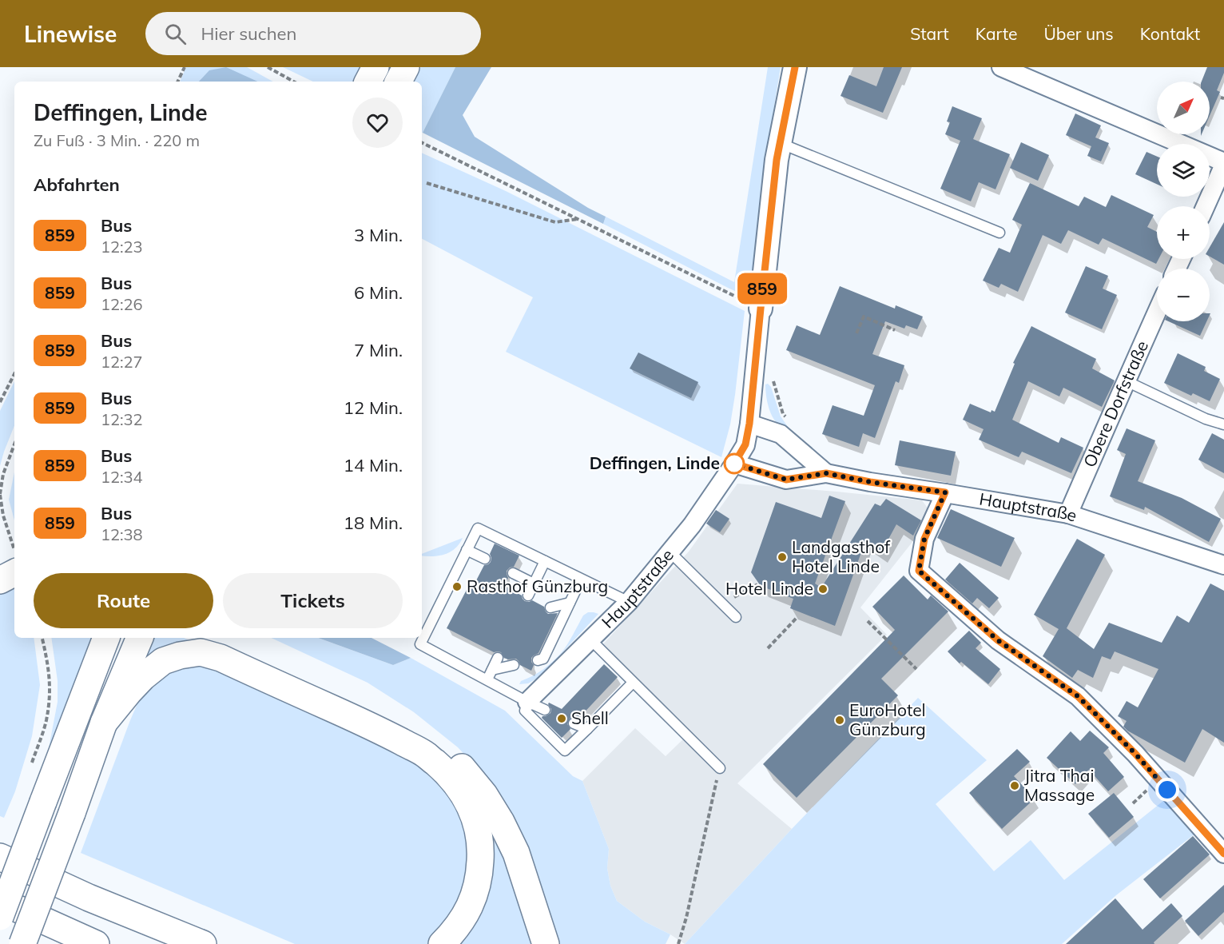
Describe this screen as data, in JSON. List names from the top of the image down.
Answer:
{
  "streets": {
    "street": ["Obere Dorfstraße", "Hauptstraße"]
  },
  "crossings": [
    ["Obere Dorfstraße", "Hauptstraße"]
  ],
  "places": [
    "Deffingen, Linde",
    "Landgasthof Hotel Linde",
    "Rasthof Günzburg",
    "Hotel Linde",
    "Shell",
    "EuroHotel Günzburg",
    "Jitra Thai Massage"
  ],
  "lines": ["bus line 859"],
  "north": "top right",
  "page": {
    "header": "Linewise",
    "search": "Hier suchen",
    "nav": [
      "Start",
      "Karte",
      "Über uns",
      "Kontakt"
    ],
    "on_map": "859",
    "map_buttons": ["+", "−"],
    "heading": [
      ["Deffingen, Linde", "Zu Fuß · 3 Min. · 220 m"],
      "Abfahrten"
    ],
    "list": [
      {
        "mark": "859",
        "name": "Bus",
        "note": "12:23",
        "value": "3 Min."
      },
      {
        "mark": "859",
        "name": "Bus",
        "note": "12:26",
        "value": "6 Min."
      },
      {
        "mark": "859",
        "name": "Bus",
        "note": "12:27",
        "value": "7 Min."
      },
      {
        "mark": "859",
        "name": "Bus",
        "note": "12:32",
        "value": "12 Min."
      },
      {
        "mark": "859",
        "name": "Bus",
        "note": "12:34",
        "value": "14 Min."
      },
      {
        "mark": "859",
        "name": "Bus",
        "note": "12:38",
        "value": "18 Min."
      }
    ],
    "buttons": ["Route", "Tickets"]
  }
}
